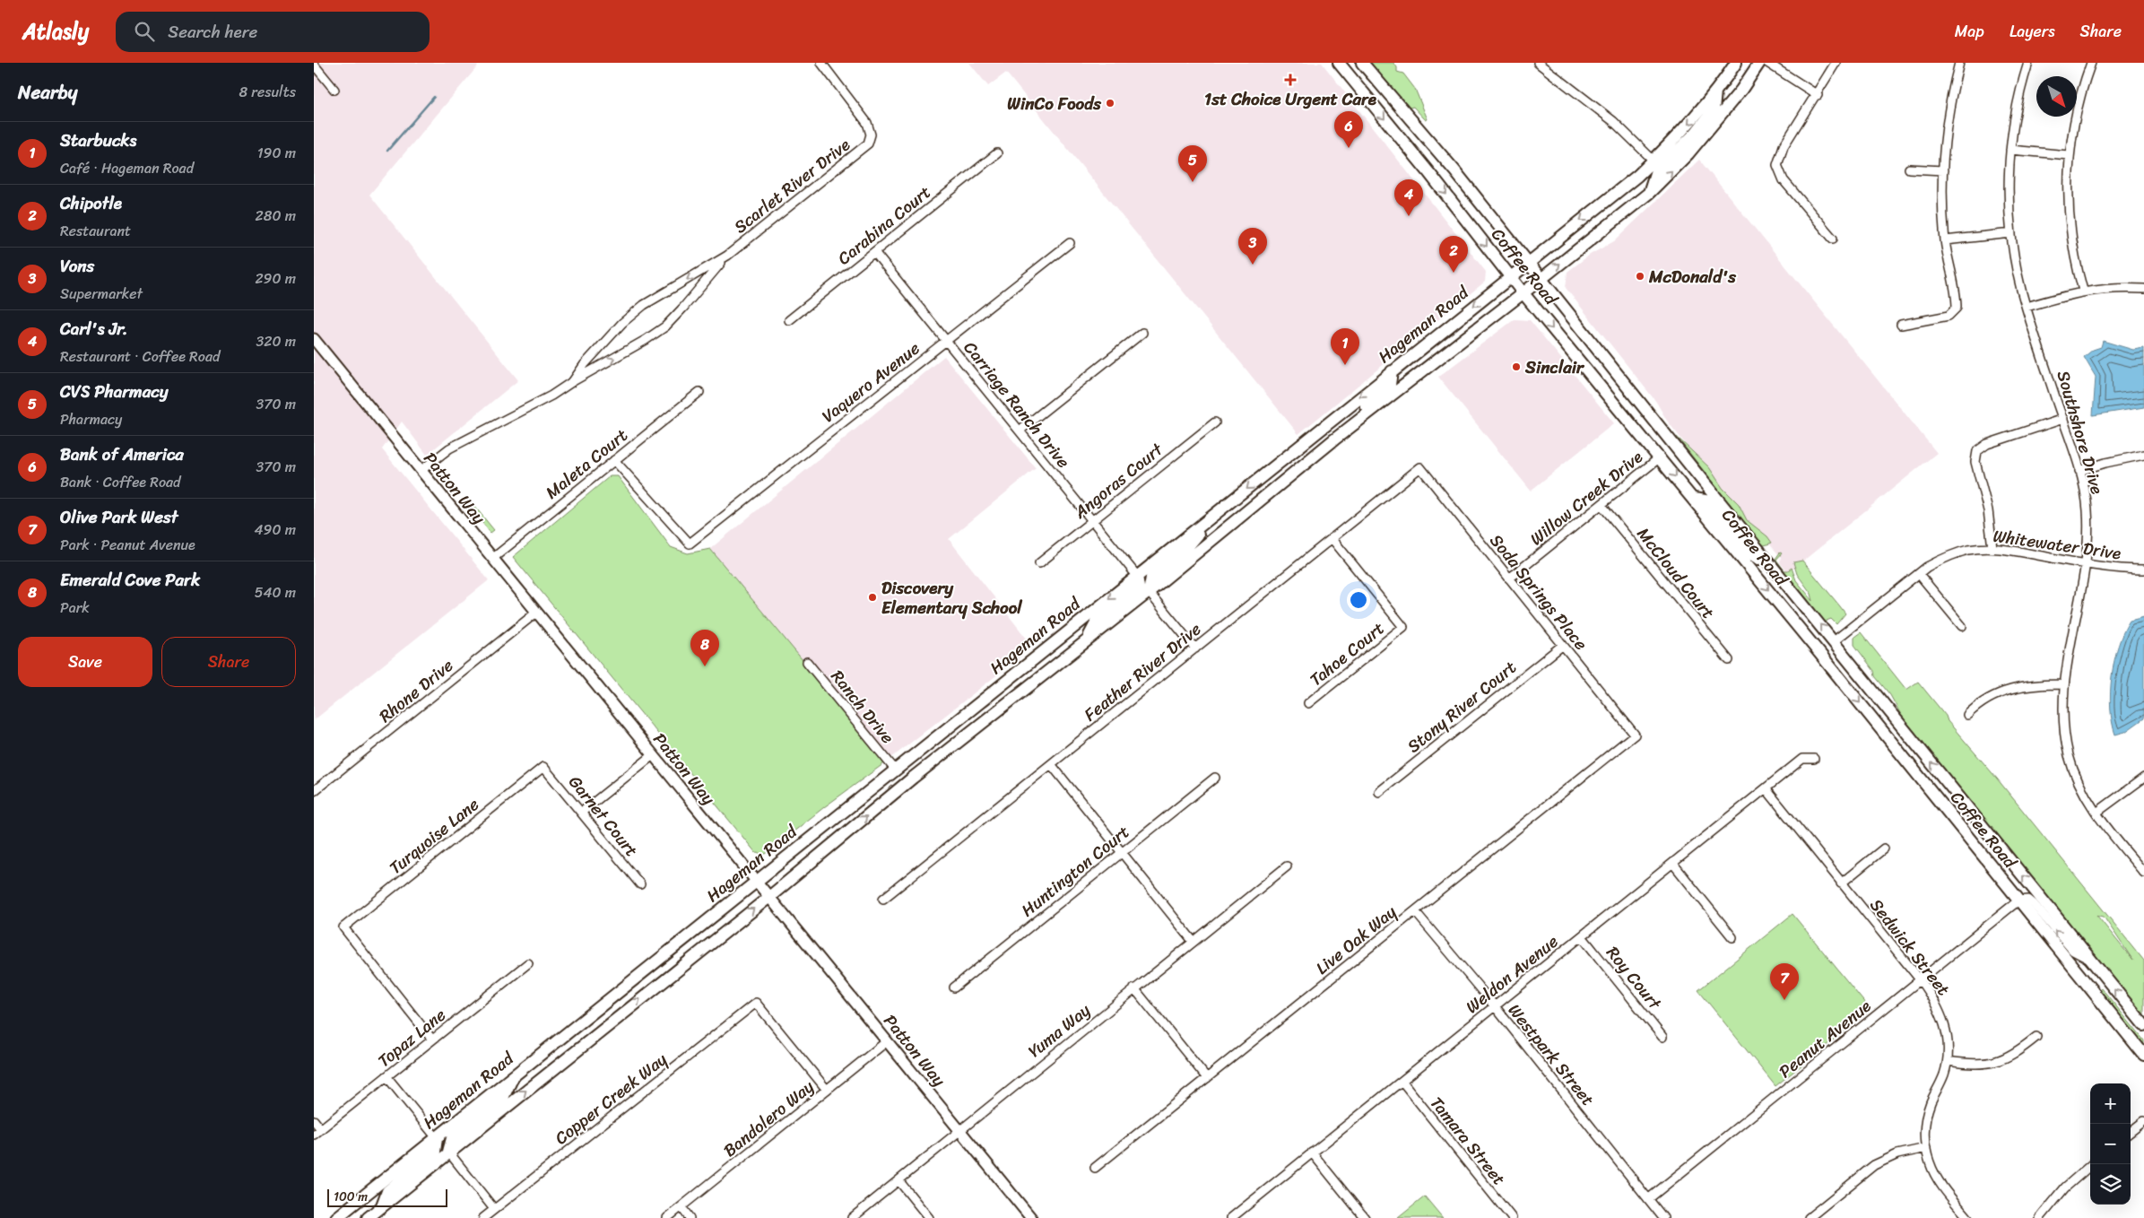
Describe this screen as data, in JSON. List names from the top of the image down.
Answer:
{
  "streets": {
    "main road": ["Coffee Road", "Hageman Road"],
    "street": [
      "Scarlet River Drive",
      "Carabina Court",
      "Vaquero Avenue",
      "Carriage Ranch Drive",
      "Southshore Drive",
      "Maleta Court",
      "Angoras Court",
      "Patton Way",
      "Willow Creek Drive",
      "Whitewater Drive",
      "McCloud Court",
      "Soda Springs Place",
      "Tahoe Court",
      "Feather River Drive",
      "Rhone Drive",
      "Ranch Drive",
      "Stony River Court",
      "Garnet Court",
      "Turquoise Lane",
      "Huntington Court",
      "Live Oak Way",
      "Sedwick Street",
      "Weldon Avenue",
      "Roy Court",
      "Yuma Way",
      "Topaz Lane",
      "Peanut Avenue",
      "Westpark Street",
      "Copper Creek Way",
      "Bandolero Way",
      "Tamara Street"
    ]
  },
  "crossings": [
    ["Scarlet River Drive", "Patton Way"],
    ["Carabina Court", "Carriage Ranch Drive"],
    ["Coffee Road", "Hageman Road"],
    ["Coffee Road", "Willow Creek Drive"],
    ["Coffee Road", "Whitewater Drive"],
    ["Coffee Road", "Peanut Avenue"],
    ["Hageman Road", "Carriage Ranch Drive"],
    ["Hageman Road", "Patton Way"],
    ["Hageman Road", "Ranch Drive"],
    ["Vaquero Avenue", "Carriage Ranch Drive"],
    ["Vaquero Avenue", "Maleta Court"],
    ["Carriage Ranch Drive", "Angoras Court"],
    ["Southshore Drive", "Whitewater Drive"],
    ["Maleta Court", "Patton Way"],
    ["Patton Way", "Rhone Drive"],
    ["Patton Way", "Yuma Way"],
    ["Patton Way", "Bandolero Way"],
    ["Willow Creek Drive", "McCloud Court"],
    ["Willow Creek Drive", "Soda Springs Place"],
    ["Soda Springs Place", "Feather River Drive"],
    ["Soda Springs Place", "Stony River Court"],
    ["Soda Springs Place", "Live Oak Way"],
    ["Tahoe Court", "Feather River Drive"],
    ["Garnet Court", "Turquoise Lane"],
    ["Turquoise Lane", "Topaz Lane"],
    ["Live Oak Way", "Westpark Street"],
    ["Sedwick Street", "Weldon Avenue"],
    ["Sedwick Street", "Peanut Avenue"],
    ["Weldon Avenue", "Roy Court"],
    ["Weldon Avenue", "Westpark Street"],
    ["Weldon Avenue", "Tamara Street"],
    ["Peanut Avenue", "Westpark Street"],
    ["Copper Creek Way", "Bandolero Way"]
  ],
  "places": {
    "health": ["1st Choice Urgent Care"],
    "other": [
      "WinCo Foods",
      "McDonald's",
      "Sinclair",
      "Discovery Elementary School"
    ]
  },
  "scale_bar": "100 m",
  "north": "bottom right",
  "page": {
    "header": "Atlasly",
    "search": "Search here",
    "nav": ["Map", "Layers", "Share"],
    "heading": ["Nearby", "8 results"],
    "pins": [
      "6",
      "5",
      "4",
      "3",
      "2",
      "1",
      "8",
      "7"
    ],
    "list": [
      {
        "mark": "1",
        "name": "Starbucks",
        "note": "Café · Hageman Road",
        "value": "190 m"
      },
      {
        "mark": "2",
        "name": "Chipotle",
        "note": "Restaurant",
        "value": "280 m"
      },
      {
        "mark": "3",
        "name": "Vons",
        "note": "Supermarket",
        "value": "290 m"
      },
      {
        "mark": "4",
        "name": "Carl's Jr.",
        "note": "Restaurant · Coffee Road",
        "value": "320 m"
      },
      {
        "mark": "5",
        "name": "CVS Pharmacy",
        "note": "Pharmacy",
        "value": "370 m"
      },
      {
        "mark": "6",
        "name": "Bank of America",
        "note": "Bank · Coffee Road",
        "value": "370 m"
      },
      {
        "mark": "7",
        "name": "Olive Park West",
        "note": "Park · Peanut Avenue",
        "value": "490 m"
      },
      {
        "mark": "8",
        "name": "Emerald Cove Park",
        "note": "Park",
        "value": "540 m"
      }
    ],
    "buttons": ["Save", "Share"],
    "map_buttons": ["+", "−"],
    "scale": "100 m"
  }
}
